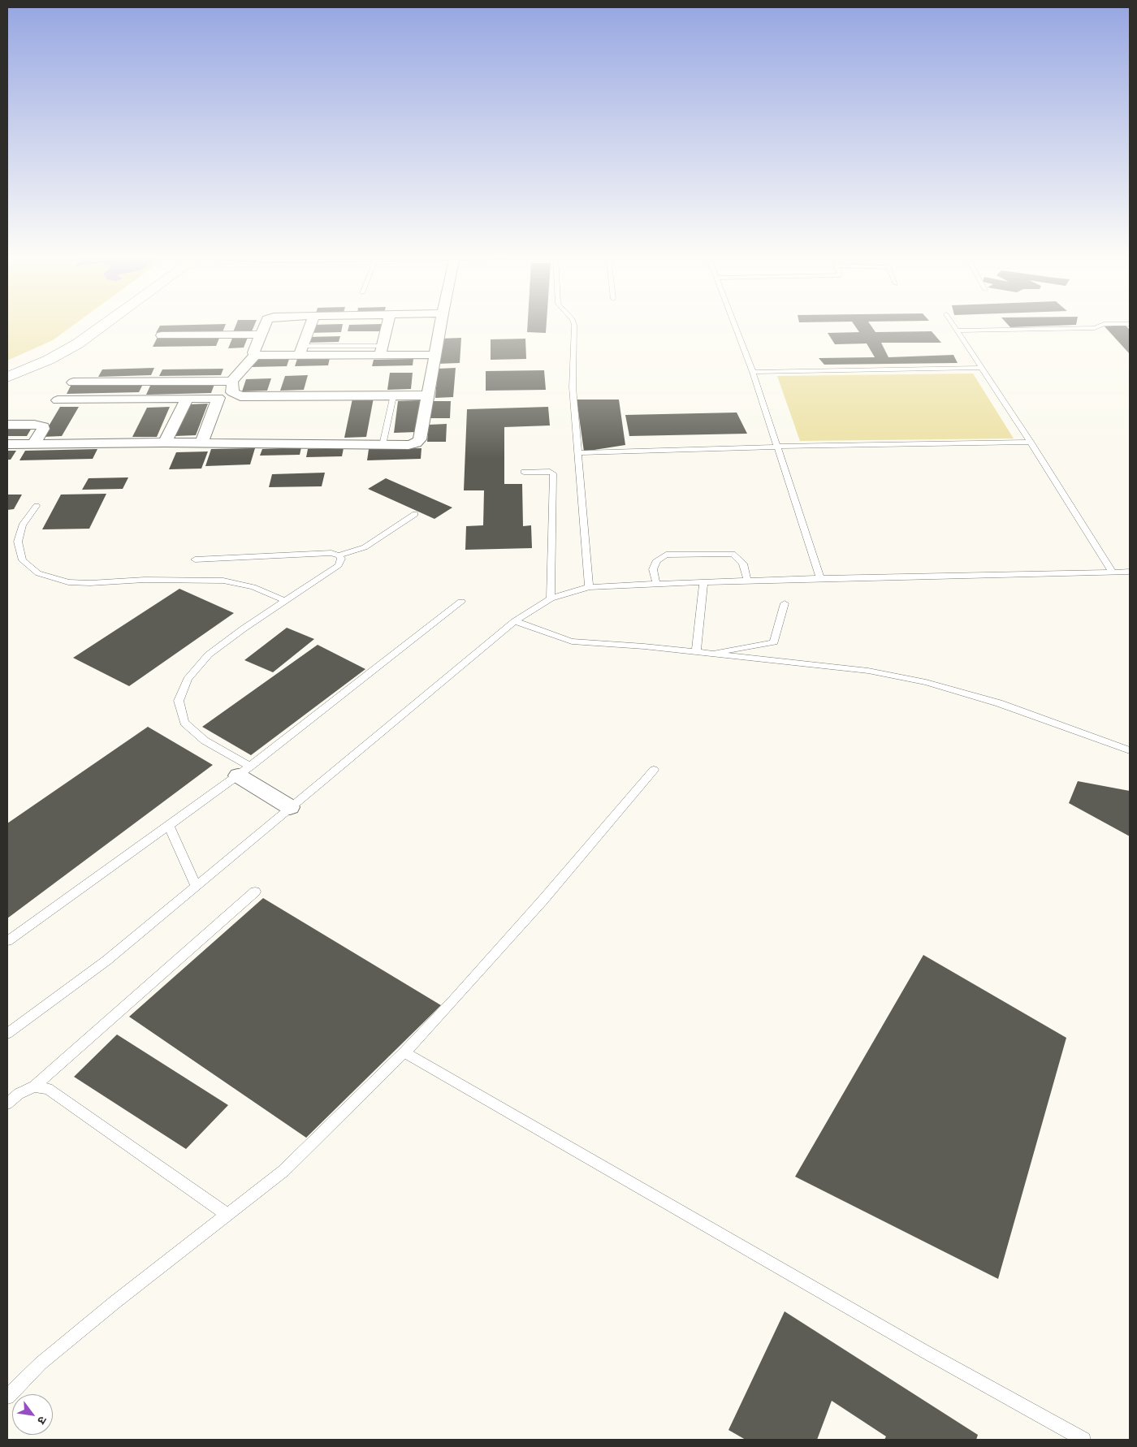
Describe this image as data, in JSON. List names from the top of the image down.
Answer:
{
  "north": "bottom right"
}
